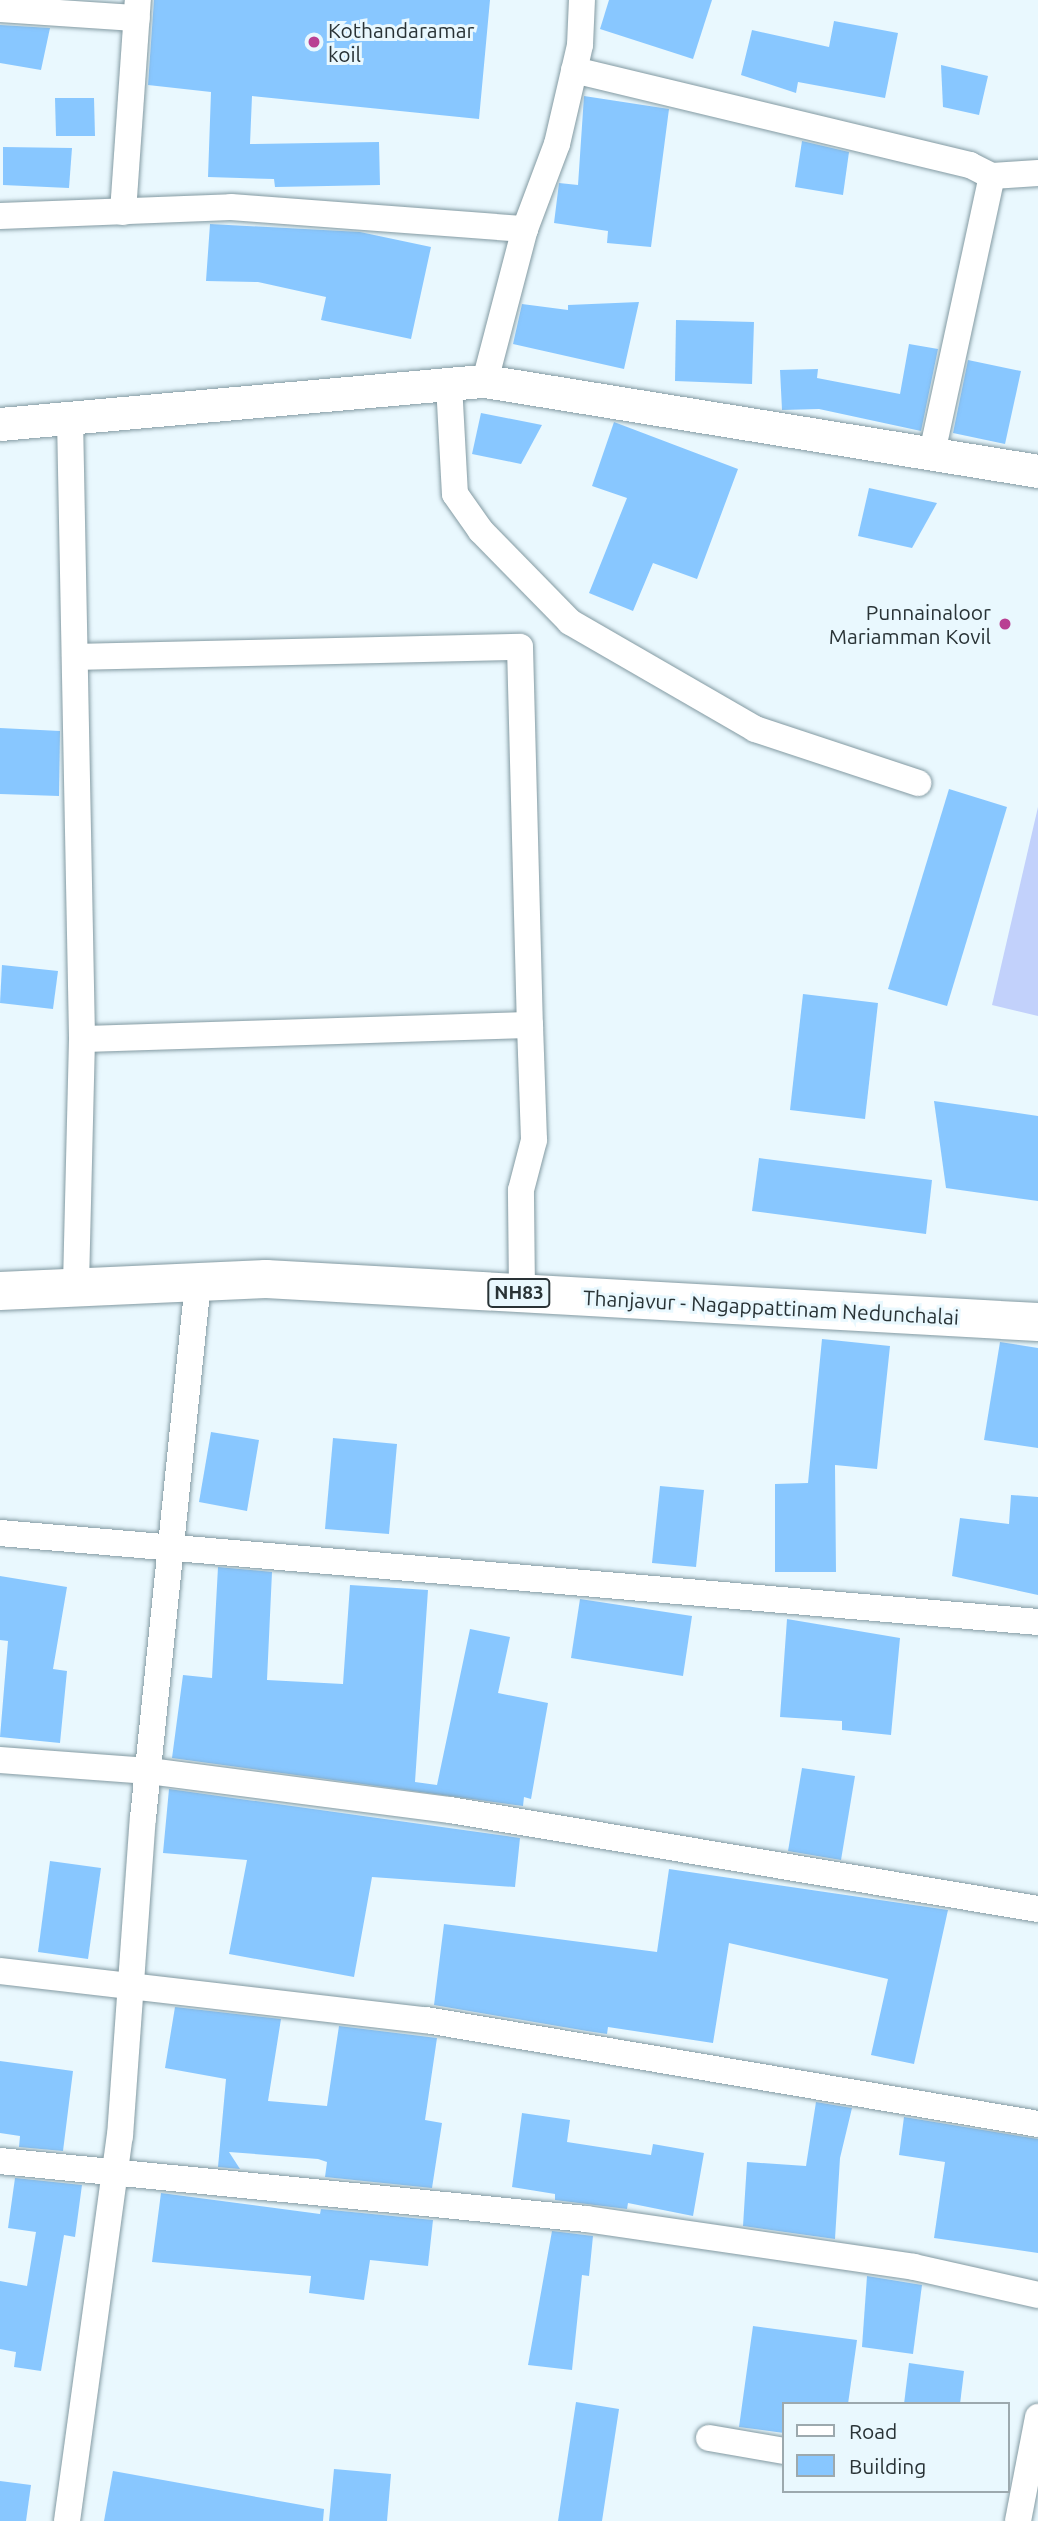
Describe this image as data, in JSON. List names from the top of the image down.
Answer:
{
  "streets": {
    "highway": ["NH83", "Thanjavur - Nagappattinam Nedunchalai"]
  },
  "places": ["Kothandaramar koil", "Punnainaloor Mariamman Kovil"],
  "legend": ["Road", "Building"]
}
